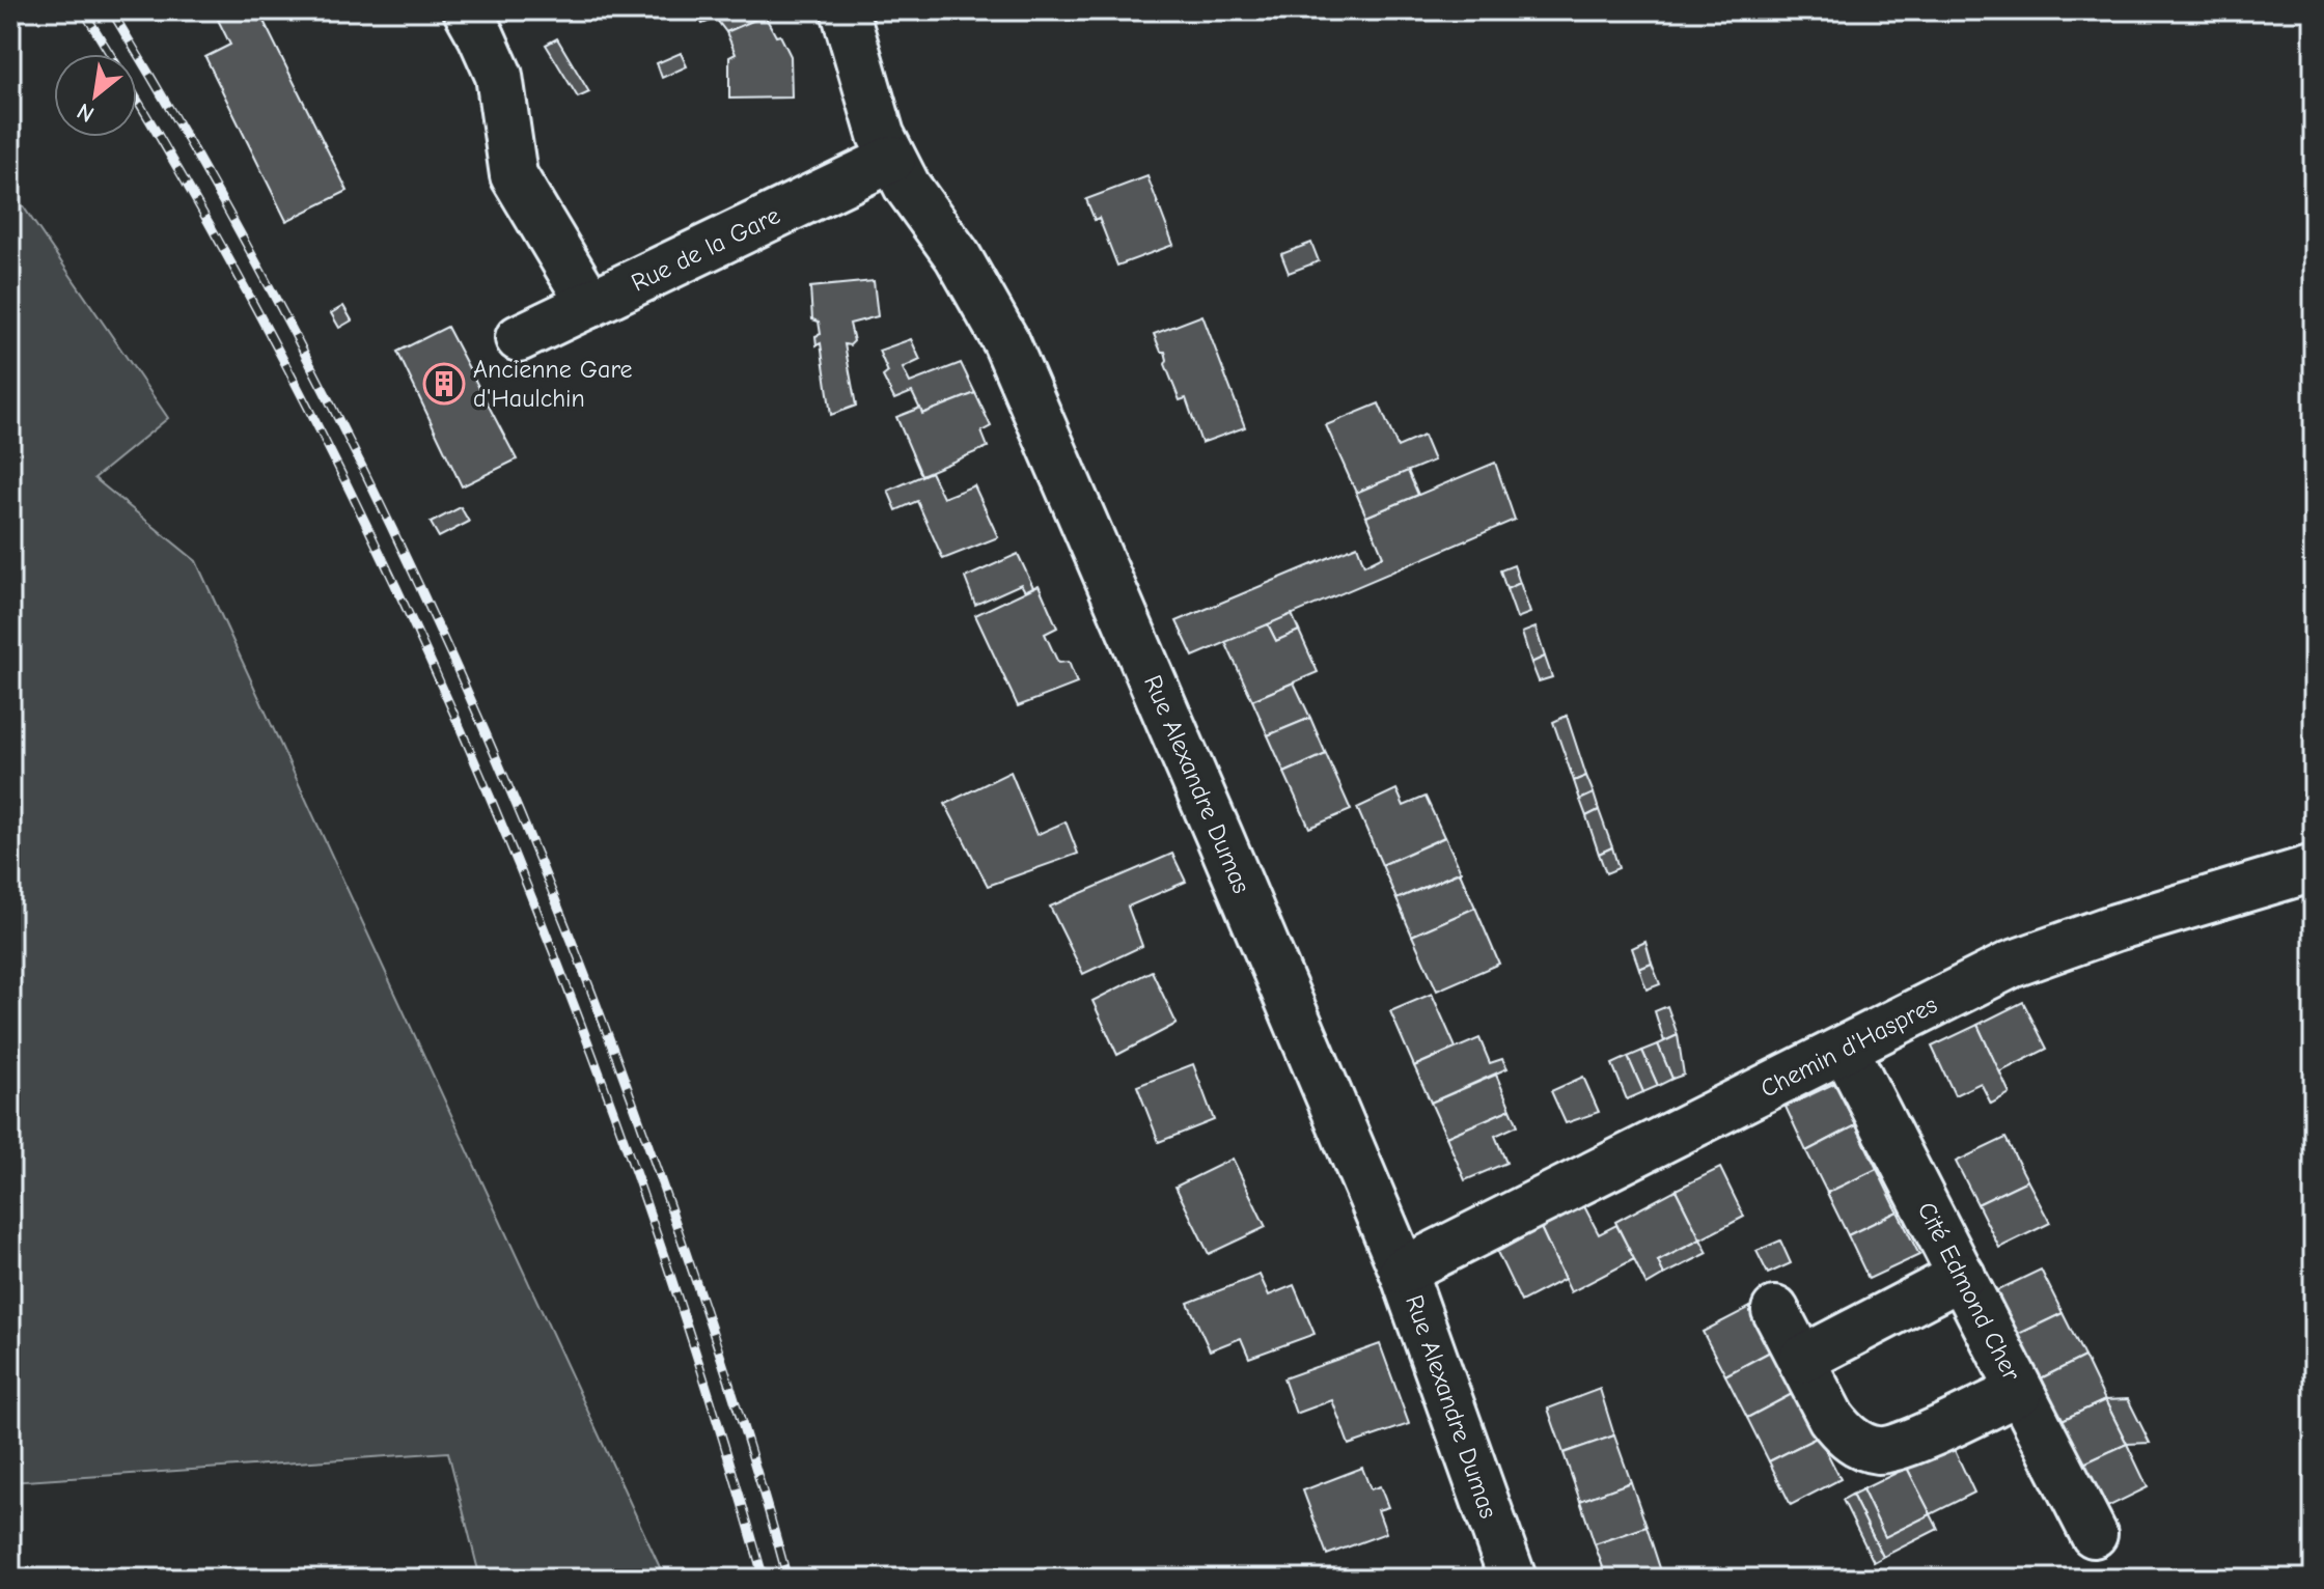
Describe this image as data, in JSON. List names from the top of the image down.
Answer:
{
  "streets": {
    "street": [
      "Rue de la Gare",
      "Rue Alexandre Dumas",
      "Chemin d'Haspres",
      "Cité Edmond Cher"
    ]
  },
  "crossings": [
    ["Rue de la Gare", "Rue Alexandre Dumas"],
    ["Rue Alexandre Dumas", "Chemin d'Haspres"],
    ["Chemin d'Haspres", "Cité Edmond Cher"]
  ],
  "places": {
    "building": ["Ancienne Gare d'Haulchin"]
  },
  "north": "bottom left"
}
